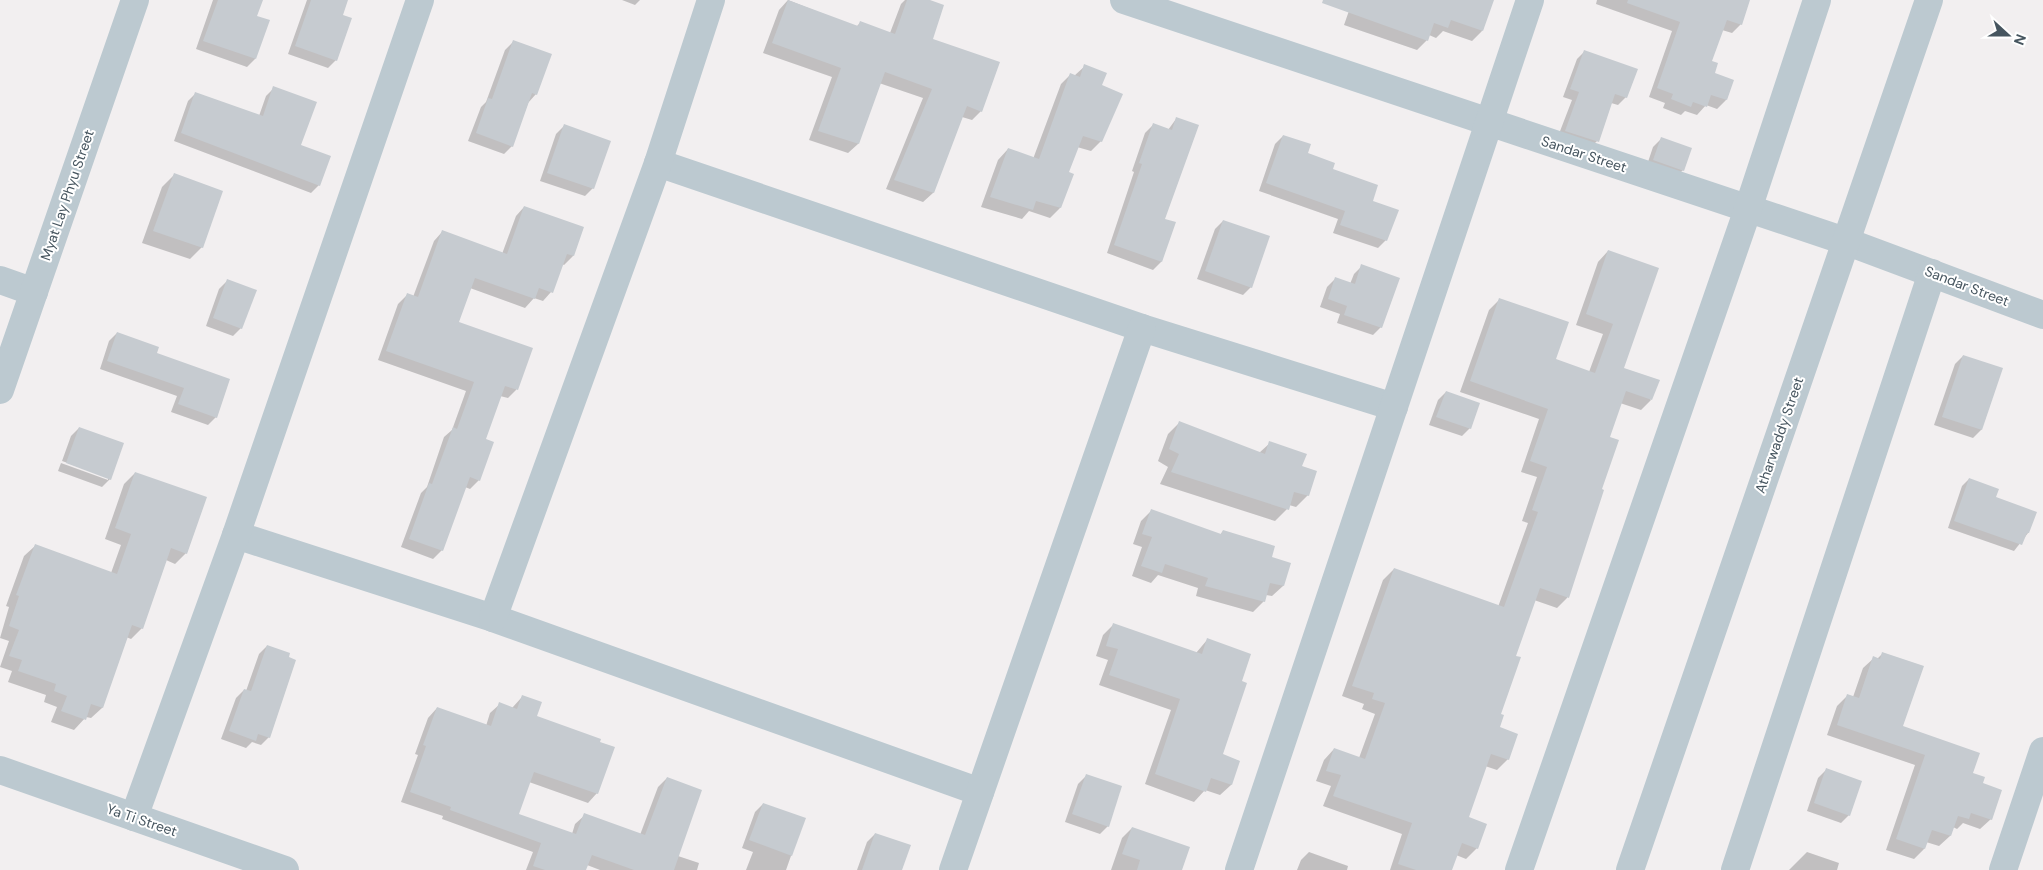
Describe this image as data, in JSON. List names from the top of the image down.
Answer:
{
  "streets": {
    "street": [
      "Sandar Street",
      "Myat Lay Phyu Street",
      "Atharwaddy Street",
      "Ya Ti Street"
    ]
  },
  "crossings": [
    ["Sandar Street", "Atharwaddy Street"]
  ],
  "north": "right"
}
